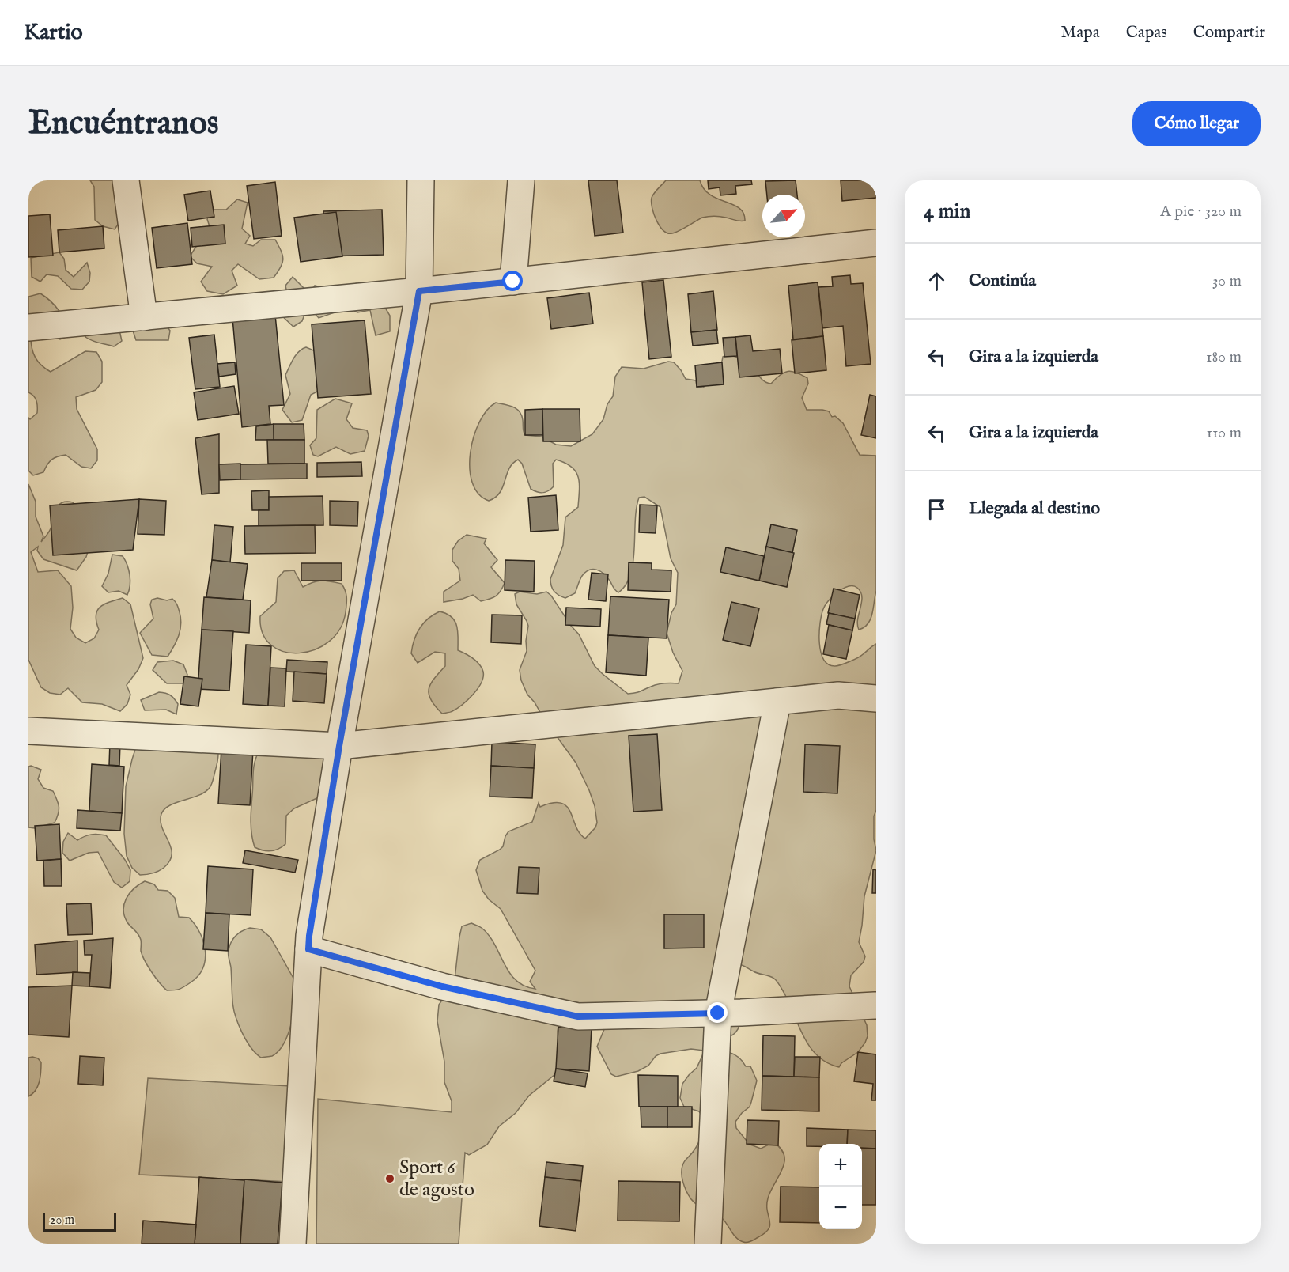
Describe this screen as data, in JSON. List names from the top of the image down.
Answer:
{
  "places": ["Sport 6 de agosto"],
  "scale_bar": "20 m",
  "north": "top right",
  "page": {
    "header": "Kartio",
    "nav": ["Mapa", "Capas", "Compartir"],
    "buttons": "Cómo llegar",
    "title": "Encuéntranos",
    "heading": ["4 min", "A pie · 320 m"],
    "list": [
      ["Continúa", "30 m"],
      ["Gira a la izquierda", "180 m"],
      ["Gira a la izquierda", "110 m"],
      "Llegada al destino"
    ],
    "map_buttons": ["+", "−"],
    "scale": "20 m"
  }
}
